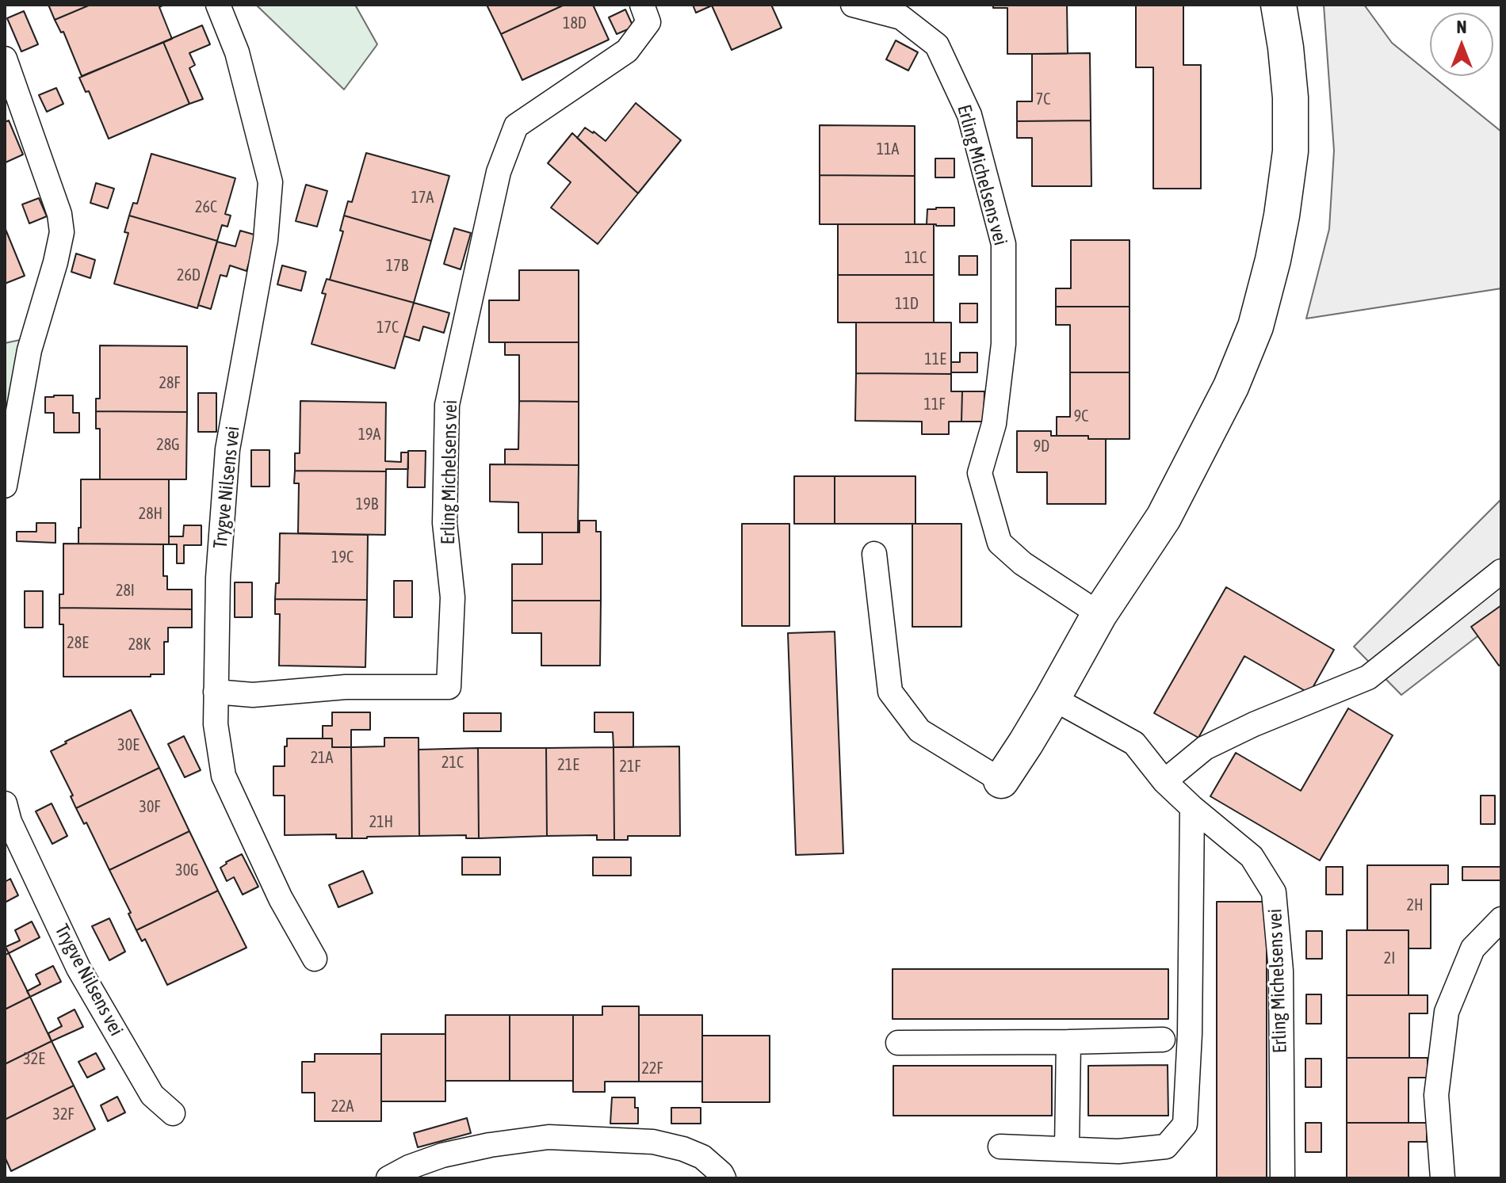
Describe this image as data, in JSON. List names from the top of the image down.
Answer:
{
  "streets": {
    "lane": ["Erling Michelsens vei", "Trygve Nilsens vei"]
  },
  "crossings": [
    ["Erling Michelsens vei", "Trygve Nilsens vei"]
  ],
  "house_numbers": [
    "18D",
    "7C",
    "11A",
    "17A",
    "26C",
    "11C",
    "17B",
    "26D",
    "11D",
    "17C",
    "11E",
    "28F",
    "11F",
    "9C",
    "19A",
    "28G",
    "9D",
    "19B",
    "28H",
    "19C",
    "28I",
    "28E",
    "28K",
    "30E",
    "21A",
    "21C",
    "21E",
    "21F",
    "30F",
    "21H",
    "30G",
    "2H",
    "2I",
    "32E",
    "22F",
    "22A",
    "32F"
  ],
  "north": "top"
}
